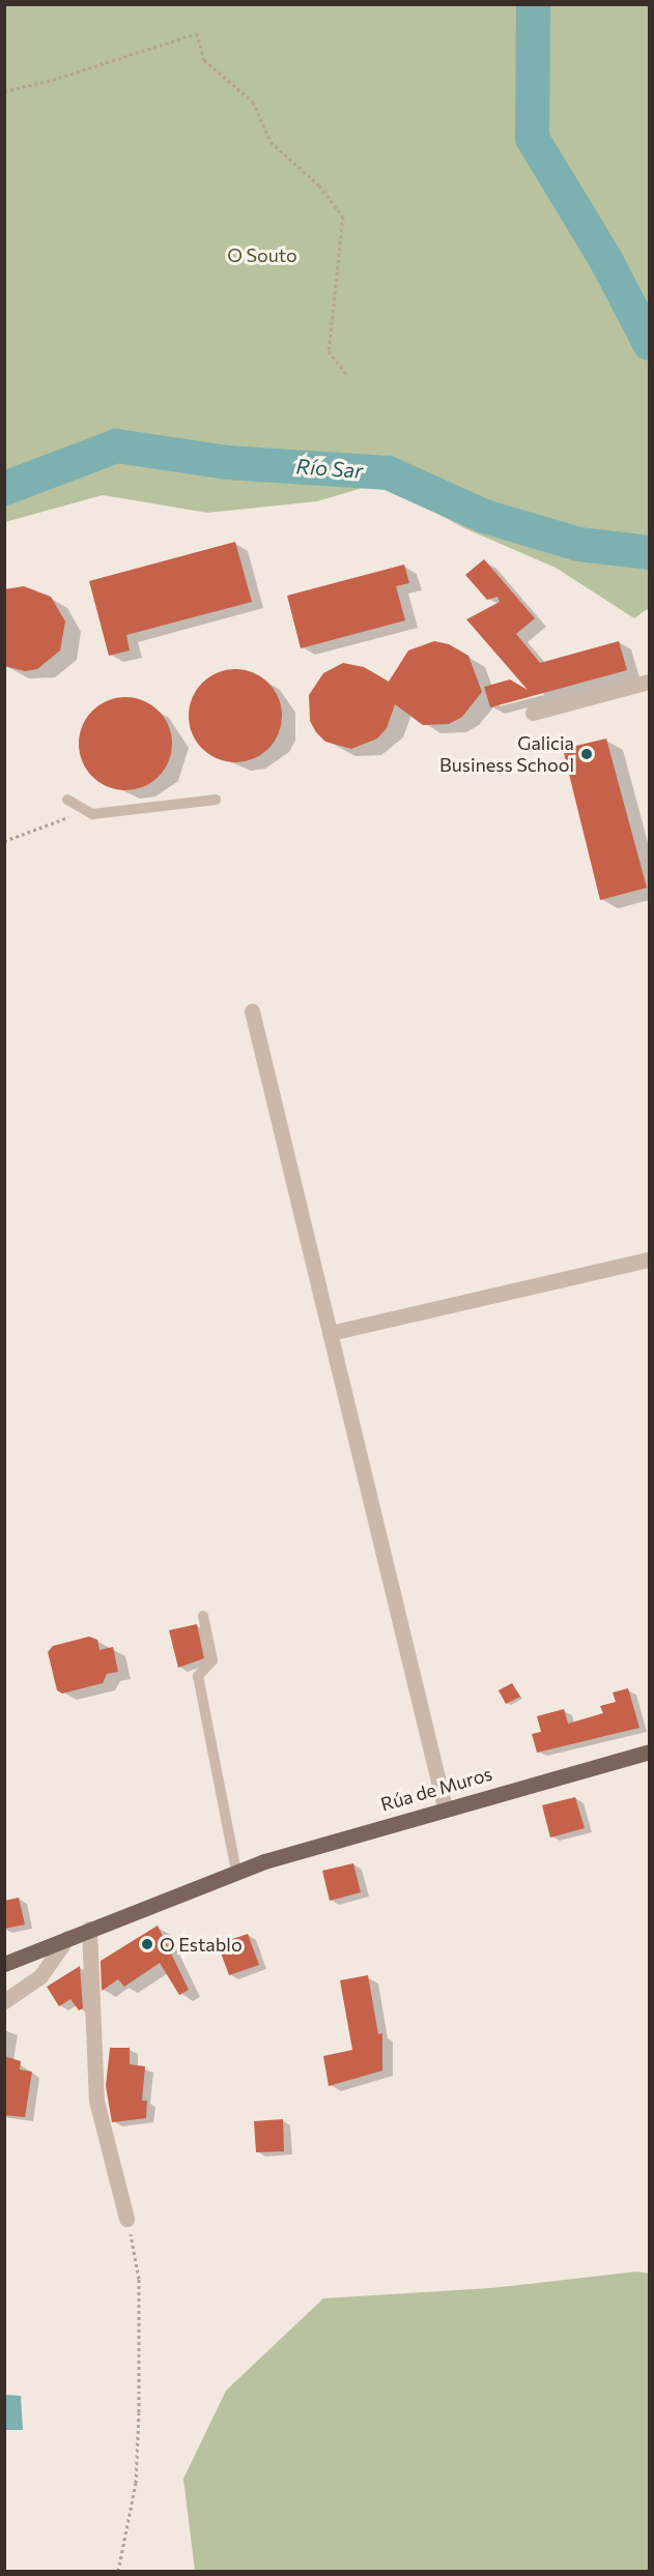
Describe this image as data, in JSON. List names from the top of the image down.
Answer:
{
  "streets": {
    "main road": ["Rúa de Muros"]
  },
  "water": ["Río Sar"],
  "parks": ["O Souto"],
  "places": ["Galicia Business School", "O Establo"]
}
